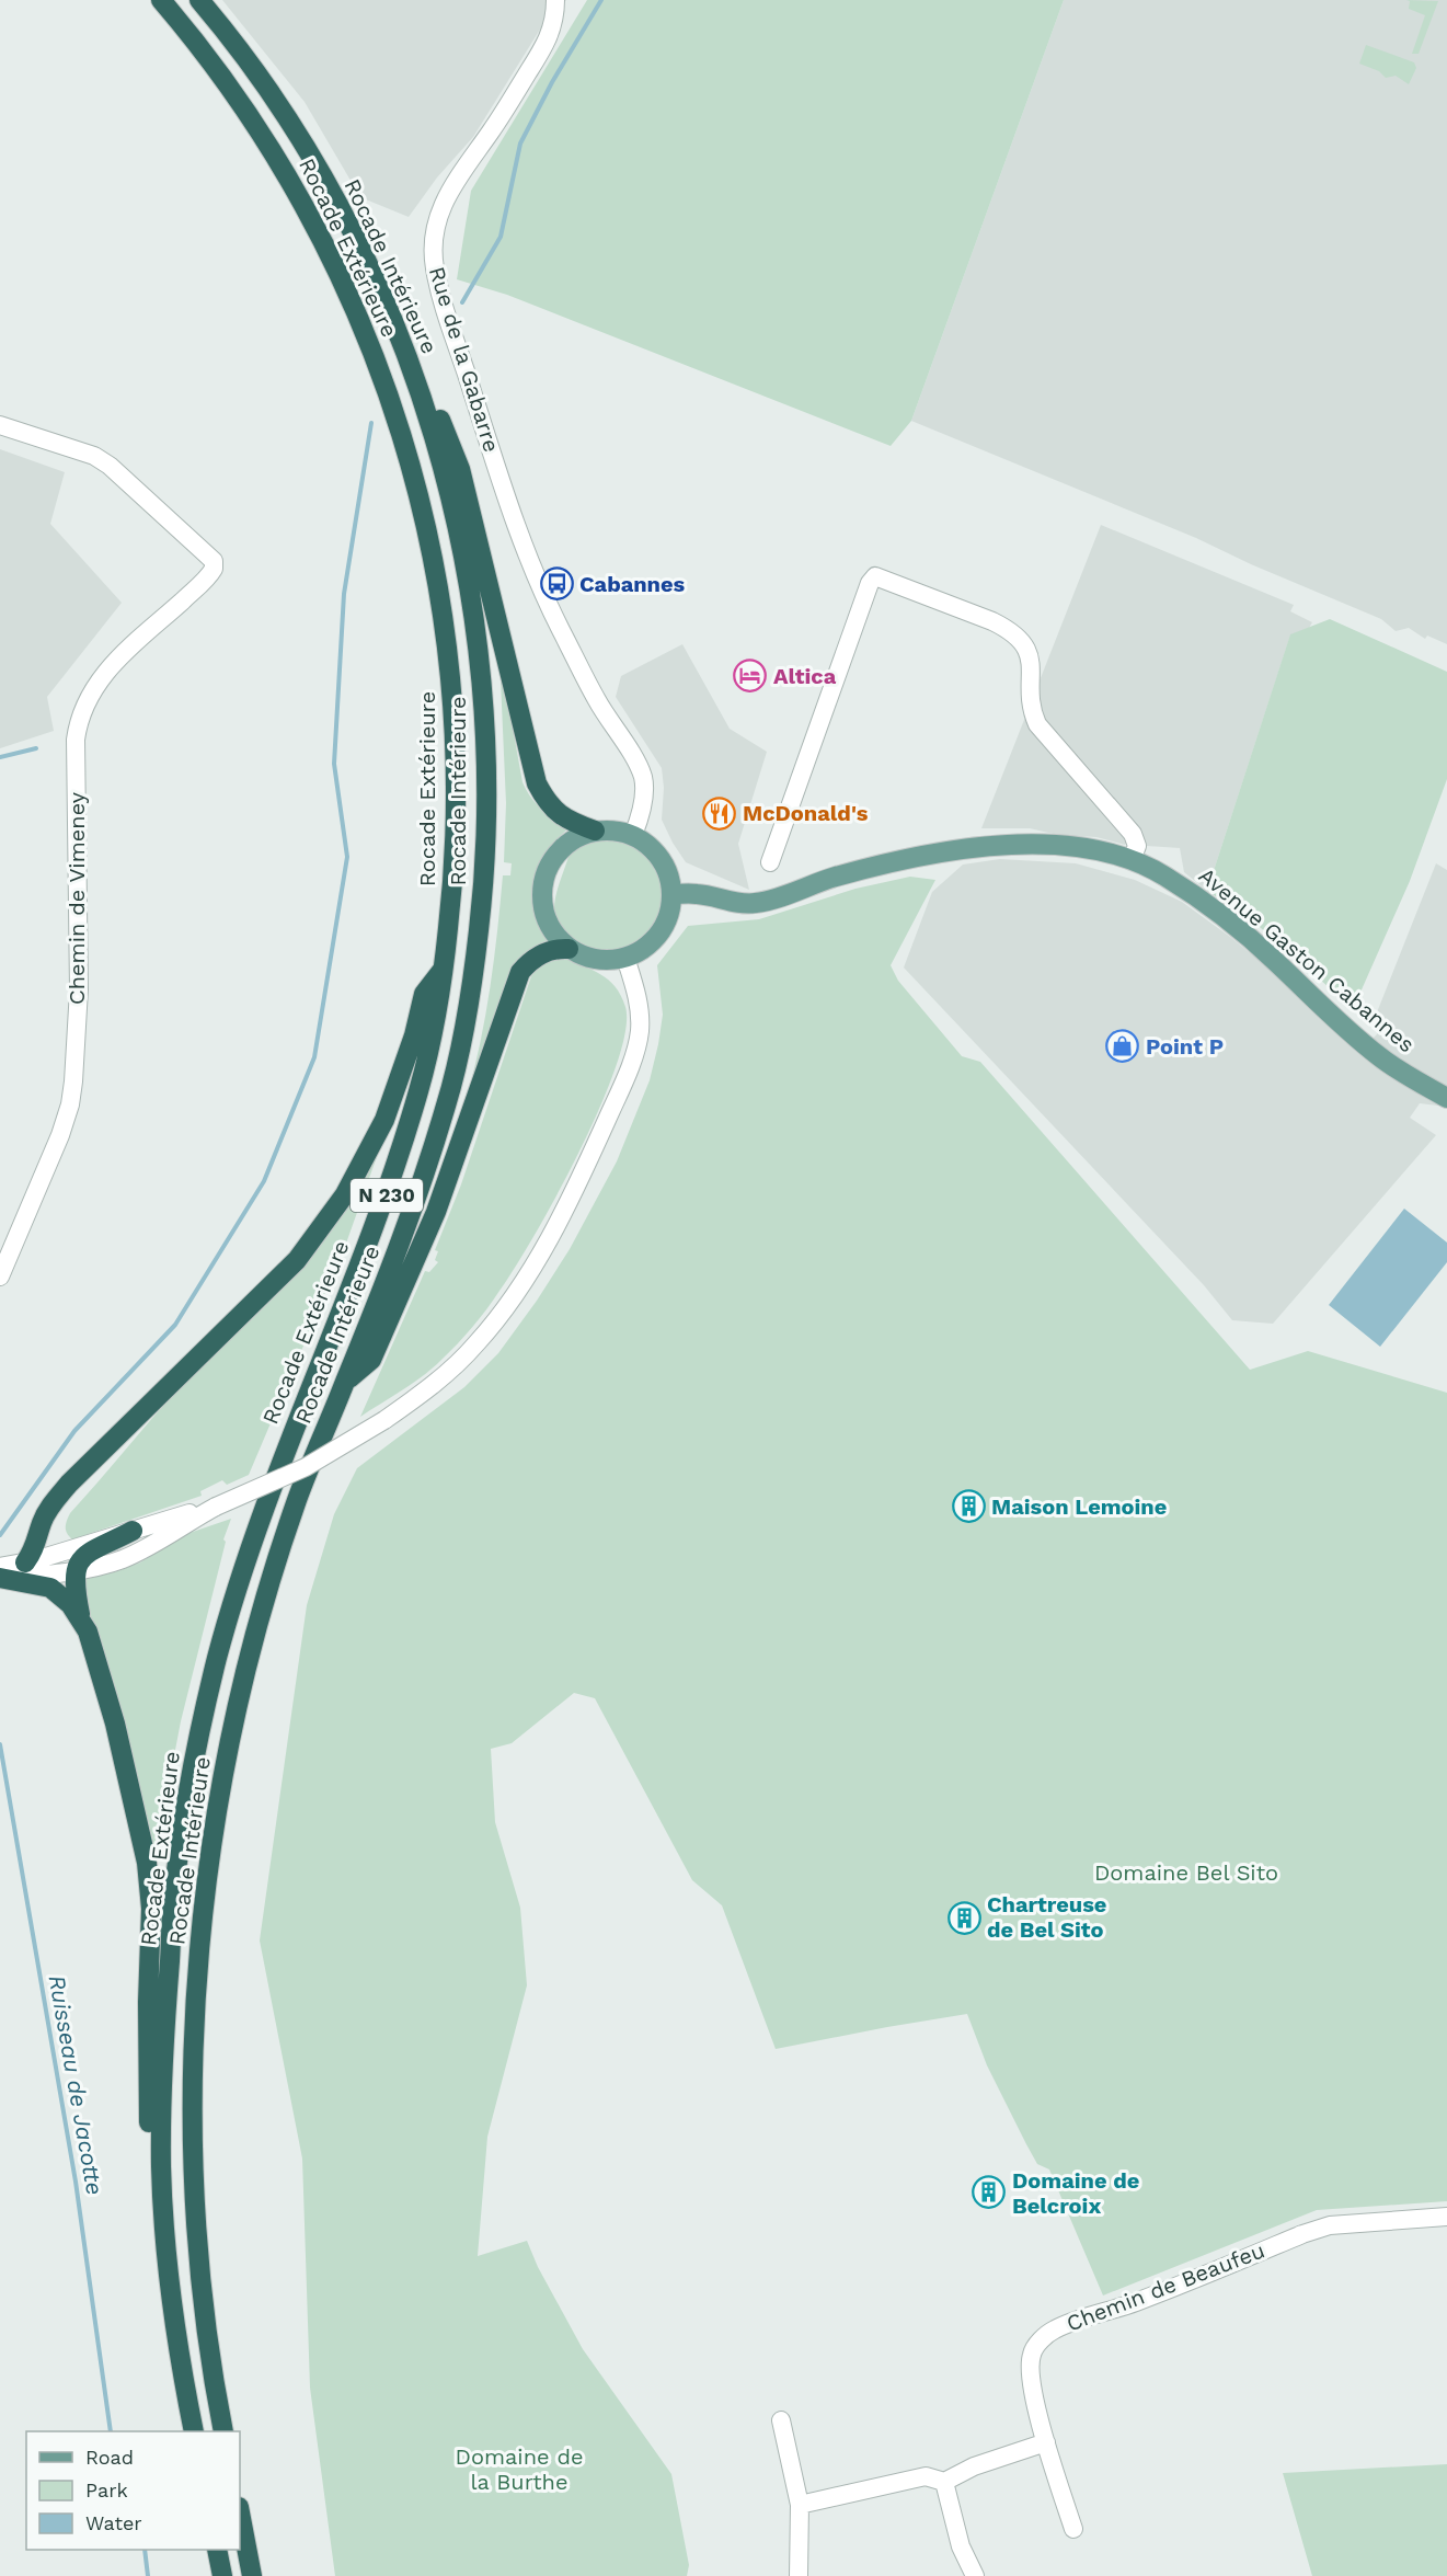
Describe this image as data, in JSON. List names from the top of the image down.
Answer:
{
  "streets": {
    "highway": ["Rocade Extérieure", "Rocade Intérieure", "N 230"],
    "main road": ["Avenue Gaston Cabannes"],
    "street": ["Rue de la Gabarre", "Chemin de Vimeney", "Chemin de Beaufeu"]
  },
  "crossings": [
    ["Rue de la Gabarre", "Avenue Gaston Cabannes"]
  ],
  "water": ["Ruisseau de Jacotte"],
  "parks": ["Domaine Bel Sito", "Domaine de la Burthe"],
  "places": {
    "bus stop": ["Cabannes"],
    "hotel": ["Altica"],
    "restaurant": ["McDonald's"],
    "shop": ["Point P"],
    "building": ["Maison Lemoine", "Chartreuse de Bel Sito", "Domaine de Belcroix"]
  },
  "legend": ["Road", "Park", "Water"]
}
